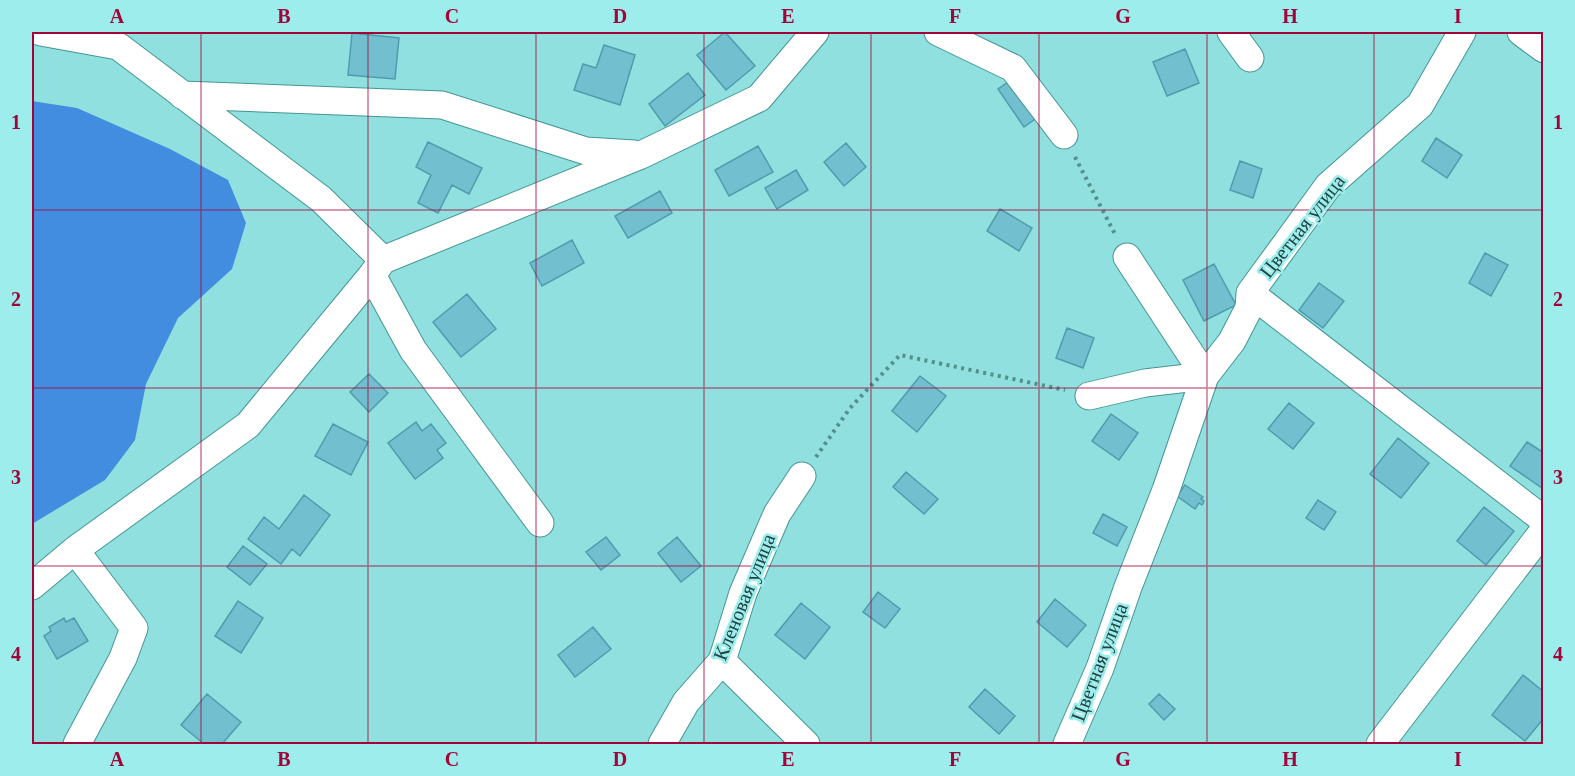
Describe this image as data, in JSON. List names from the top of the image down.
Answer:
{
  "streets": {
    "street": ["Цветная улица", "Кленовая улица"]
  },
  "grid": {
    "columns": [
      "A",
      "B",
      "C",
      "D",
      "E",
      "F",
      "G",
      "H",
      "I"
    ],
    "rows": [
      "1",
      "2",
      "3",
      "4"
    ]
  }
}
